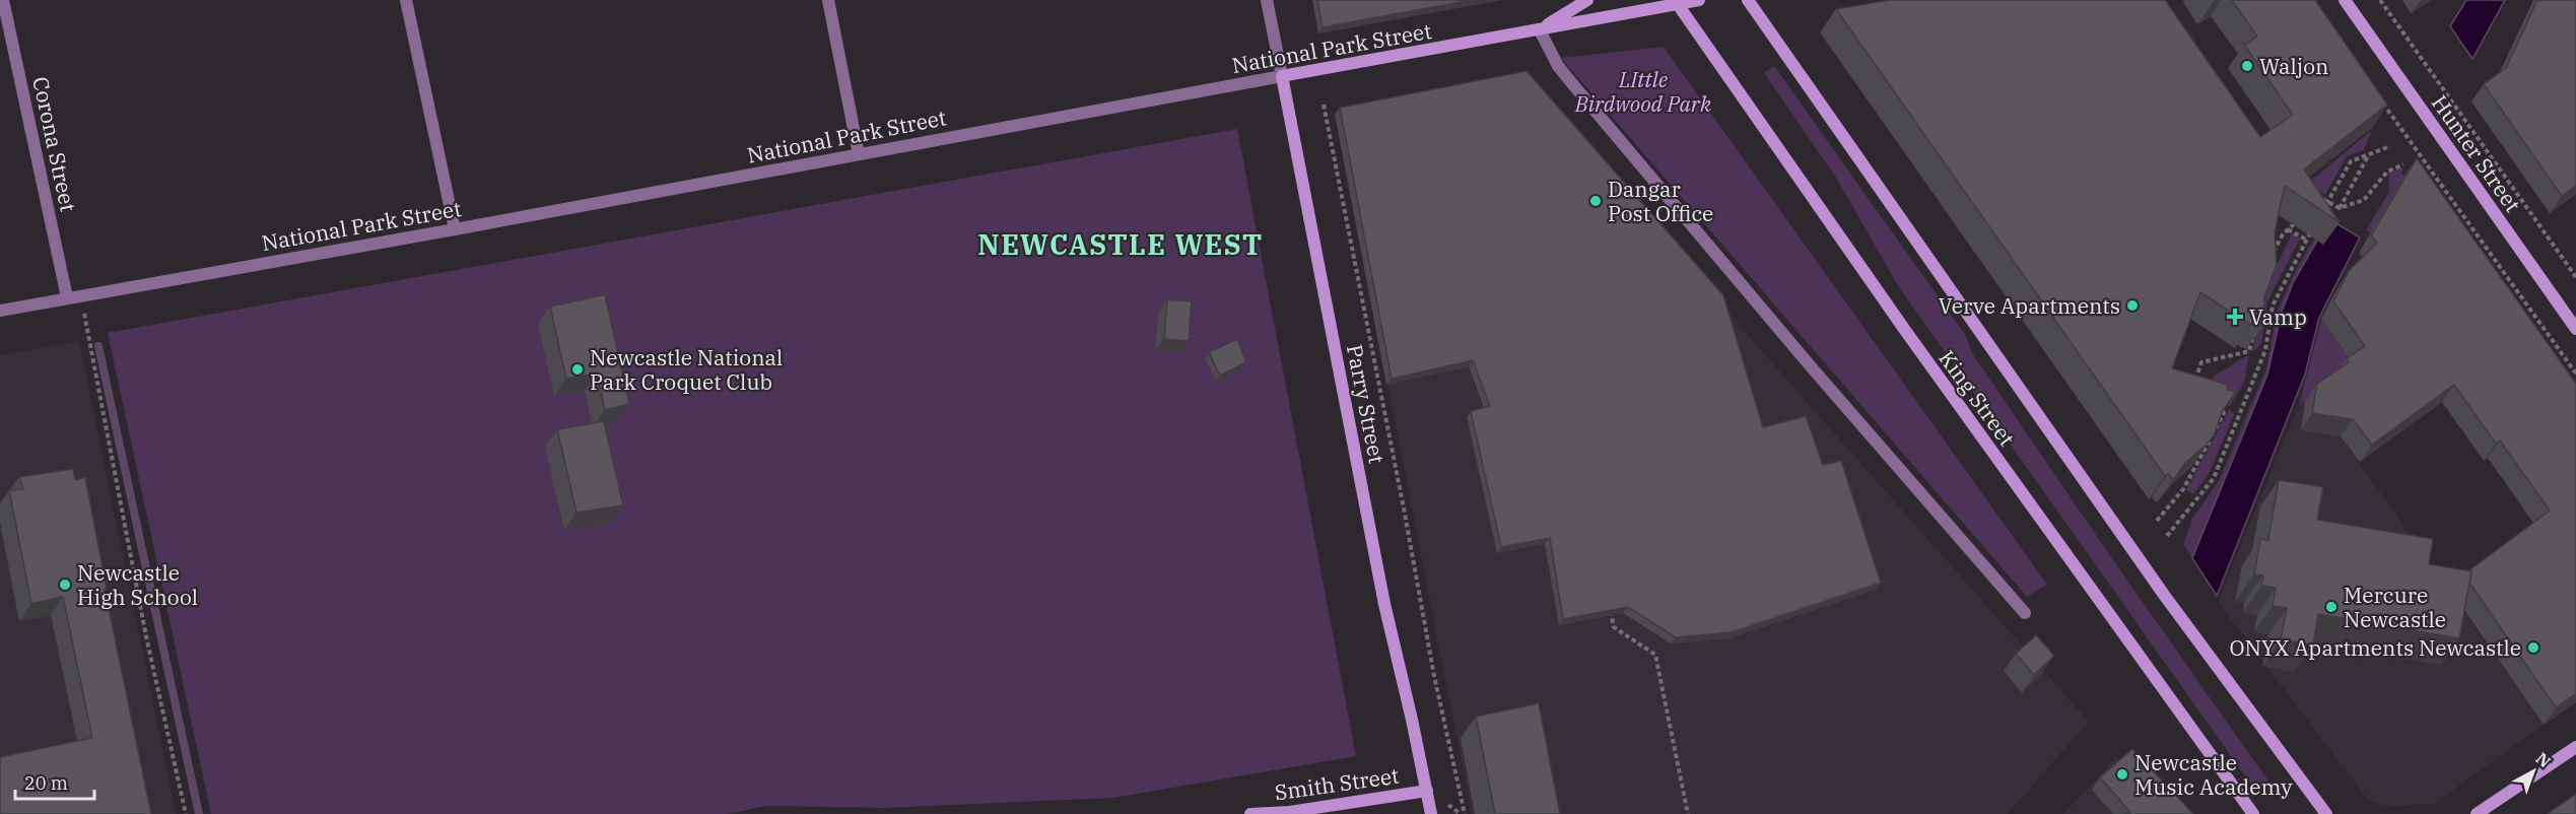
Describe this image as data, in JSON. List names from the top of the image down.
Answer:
{
  "streets": {
    "main road": [
      "National Park Street",
      "Hunter Street",
      "King Street",
      "Parry Street",
      "Smith Street"
    ],
    "street": ["Corona Street"]
  },
  "crossings": [
    ["National Park Street", "Corona Street"],
    ["National Park Street", "King Street"],
    ["National Park Street", "Parry Street"],
    ["Parry Street", "Smith Street"]
  ],
  "districts": ["NEWCASTLE WEST"],
  "parks": ["LIttle Birdwood Park"],
  "places": {
    "other": [
      "Waljon",
      "Dangar Post Office",
      "Verve Apartments",
      "Newcastle National Park Croquet Club",
      "Newcastle High School",
      "Mercure Newcastle",
      "ONYX Apartments Newcastle",
      "Newcastle Music Academy"
    ],
    "health": ["Vamp"]
  },
  "scale_bar": "20 m",
  "north": "top right"
}
